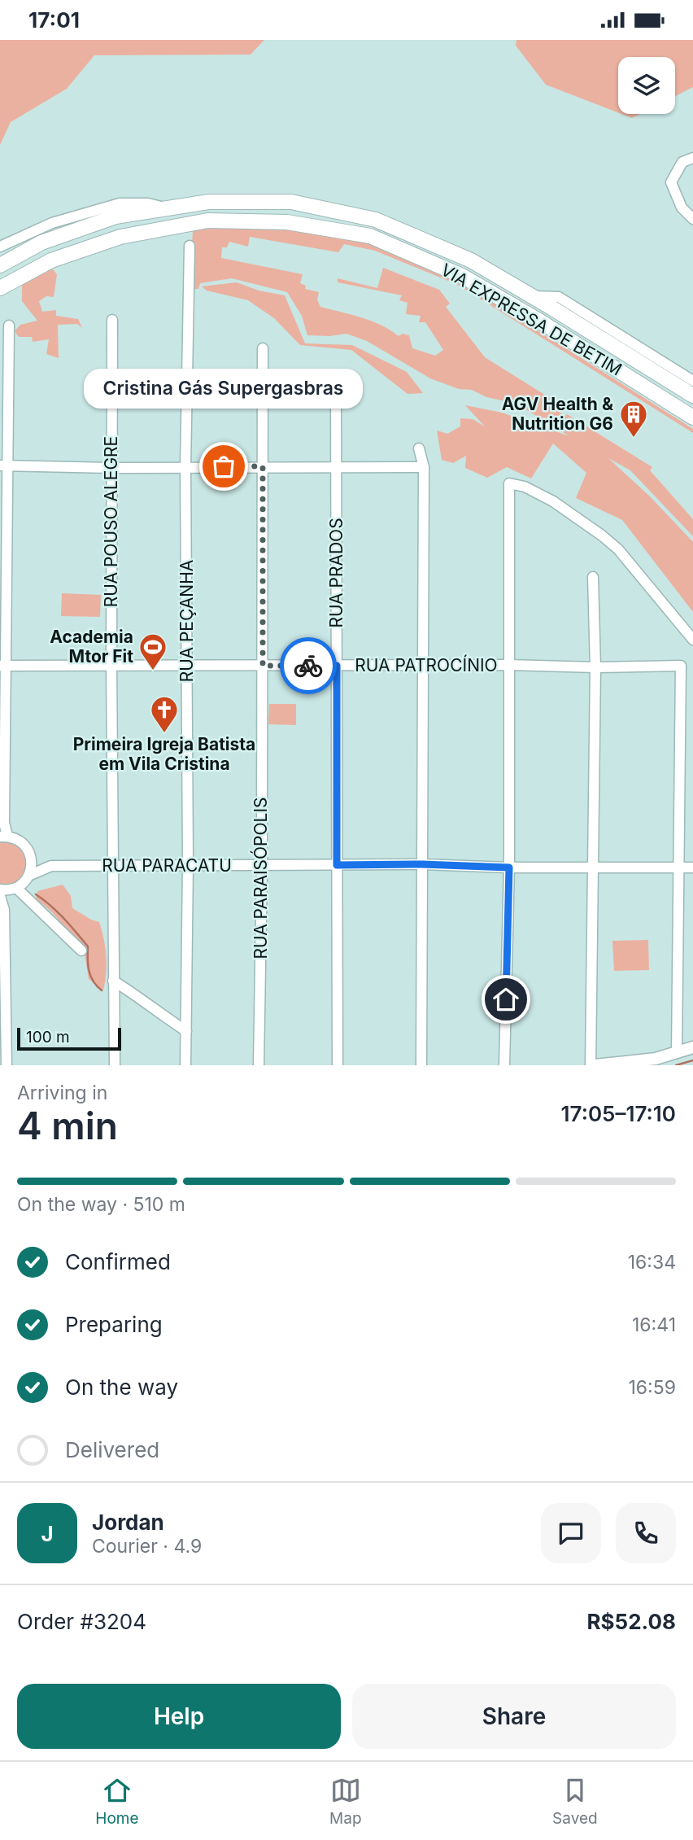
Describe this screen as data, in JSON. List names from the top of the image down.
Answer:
{
  "streets": {
    "highway": ["VIA EXPRESSA DE BETIM"],
    "street": [
      "RUA POUSO ALEGRE",
      "RUA PRADOS",
      "RUA PEÇANHA",
      "RUA PATROCÍNIO",
      "RUA PARACATU",
      "RUA PARAISÓPOLIS"
    ]
  },
  "crossings": [
    ["RUA POUSO ALEGRE", "RUA PATROCÍNIO"],
    ["RUA POUSO ALEGRE", "RUA PARACATU"],
    ["RUA PRADOS", "RUA PATROCÍNIO"],
    ["RUA PRADOS", "RUA PARACATU"],
    ["RUA PEÇANHA", "RUA PATROCÍNIO"],
    ["RUA PEÇANHA", "RUA PARACATU"],
    ["RUA PATROCÍNIO", "RUA PARACATU"],
    ["RUA PATROCÍNIO", "RUA PARAISÓPOLIS"],
    ["RUA PARACATU", "RUA PARAISÓPOLIS"]
  ],
  "places": {
    "building": ["AGV Health & Nutrition G6"],
    "other": ["Cristina Gás Supergasbras"],
    "sports": ["Academia Mtor Fit"],
    "church": ["Primeira Igreja Batista em Vila Cristina"]
  },
  "scale_bar": "100 m",
  "page": {
    "status": "17:01",
    "bubble": "Cristina Gás Supergasbras",
    "scale": "100 m",
    "heading": ["4 min", "Arriving in", "17:05–17:10"],
    "panel": [
      "Jordan",
      "Courier · 4.9",
      "Order #3204",
      "R$52.08"
    ],
    "bar": "On the way · 510 m",
    "list": [
      ["Confirmed", "16:34"],
      ["Preparing", "16:41"],
      ["On the way", "16:59"],
      "Delivered"
    ],
    "round": "J",
    "buttons": ["Help", "Share"],
    "tabs": ["Home", "Map", "Saved"]
  }
}
